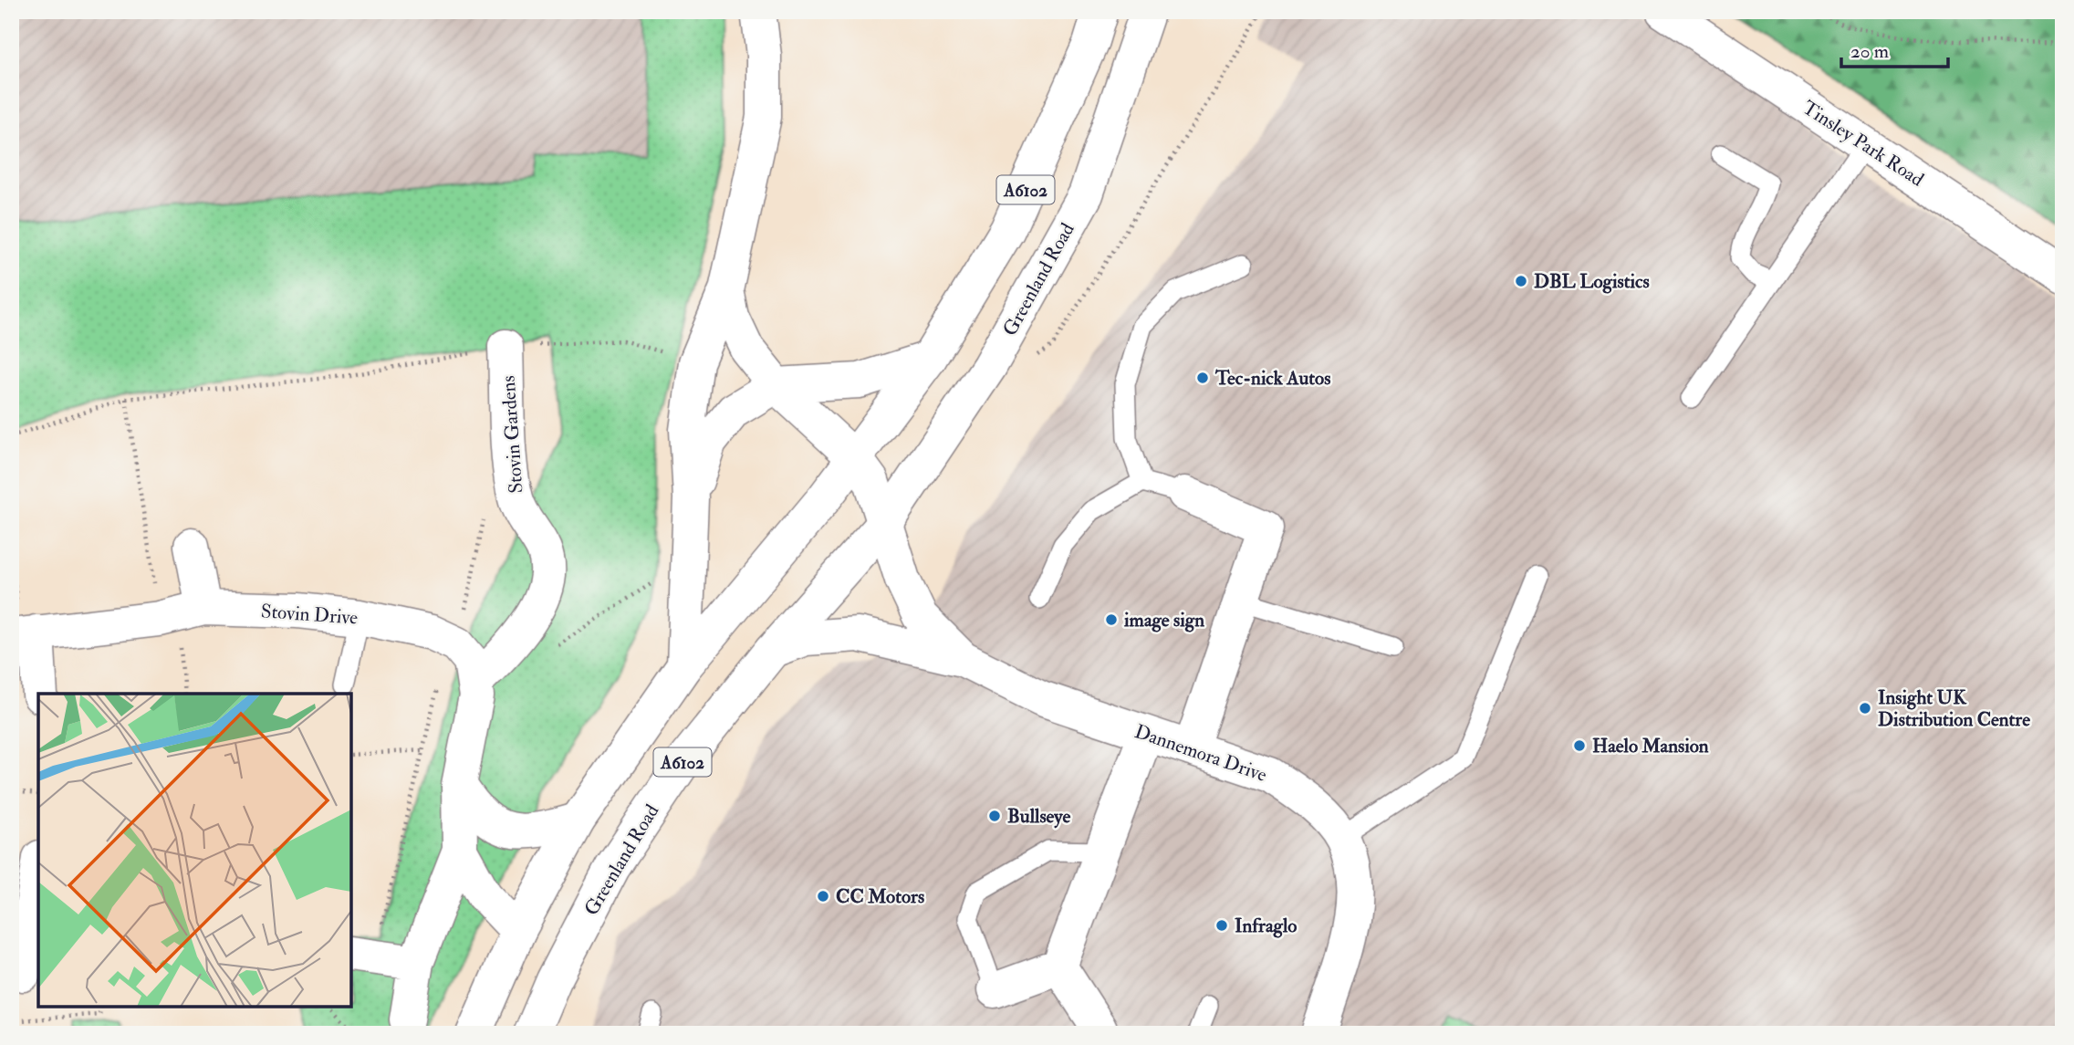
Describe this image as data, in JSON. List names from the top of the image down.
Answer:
{
  "streets": {
    "street": [
      "Tinsley Park Road",
      "A6102",
      "Greenland Road",
      "Stovin Gardens",
      "Stovin Drive",
      "Dannemora Drive"
    ]
  },
  "crossings": [
    ["Greenland Road", "Dannemora Drive"]
  ],
  "places": [
    "DBL Logistics",
    "Tec-nick Autos",
    "image sign",
    "Insight UK Distribution Centre",
    "Haelo Mansion",
    "Bullseye",
    "CC Motors",
    "Infraglo"
  ],
  "scale_bar": "20 m"
}
